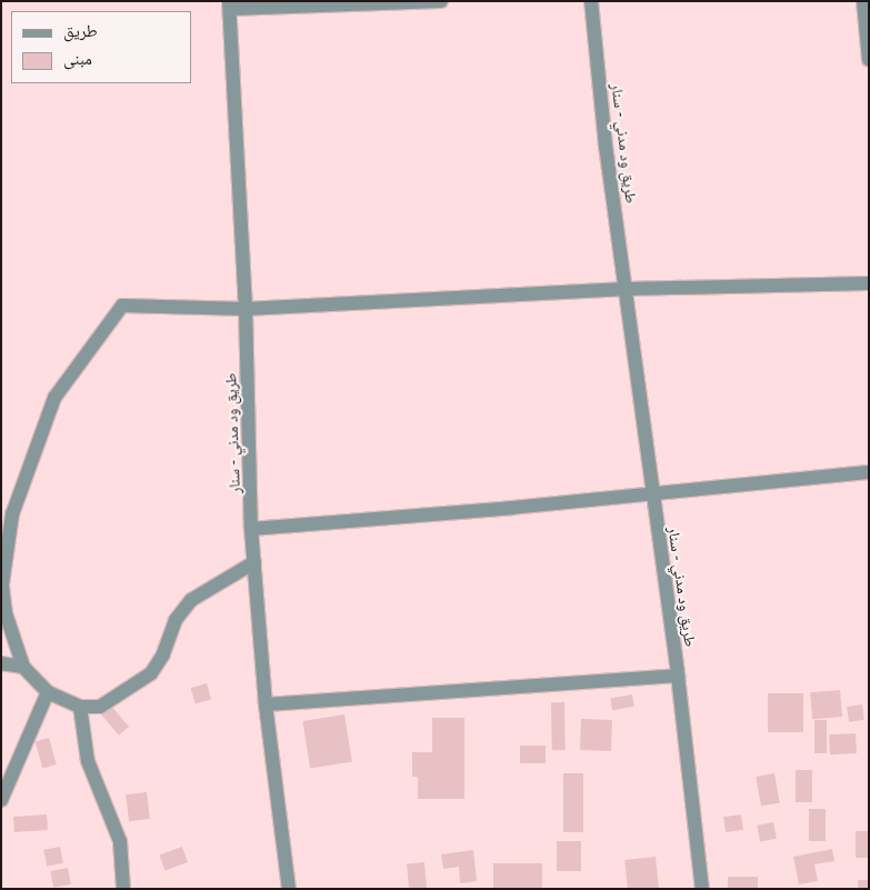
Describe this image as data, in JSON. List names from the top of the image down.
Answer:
{
  "streets": {
    "street": ["طريق ود مدني - سنار"]
  },
  "legend": ["طريق", "مبنى"]
}
